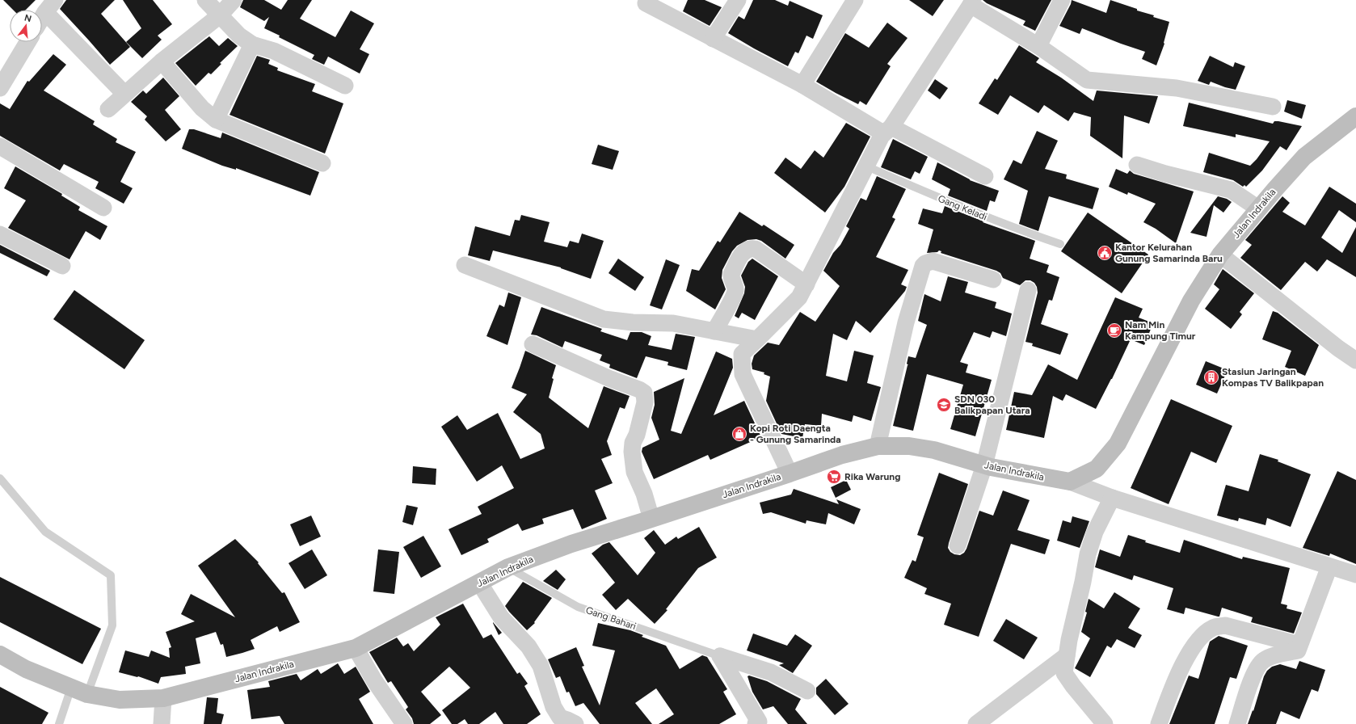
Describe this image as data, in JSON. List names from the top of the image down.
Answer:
{
  "streets": {
    "street": ["Jalan Indrakila"],
    "lane": ["Gang Keladi", "Gang Bahari"]
  },
  "crossings": [
    ["Jalan Indrakila", "Gang Bahari"]
  ],
  "places": {
    "public building": ["Kantor Kelurahan Gunung Samarinda Baru"],
    "cafe": ["Nam Min Kampung Timur"],
    "building": ["Stasiun Jaringan Kompas TV Balikpapan"],
    "school or university": ["SDN 030 Balikpapan Utara"],
    "shop": ["Kopi Roti Daengta - Gunung Samarinda"],
    "supermarket": ["Rika Warung"]
  },
  "north": "top"
}
